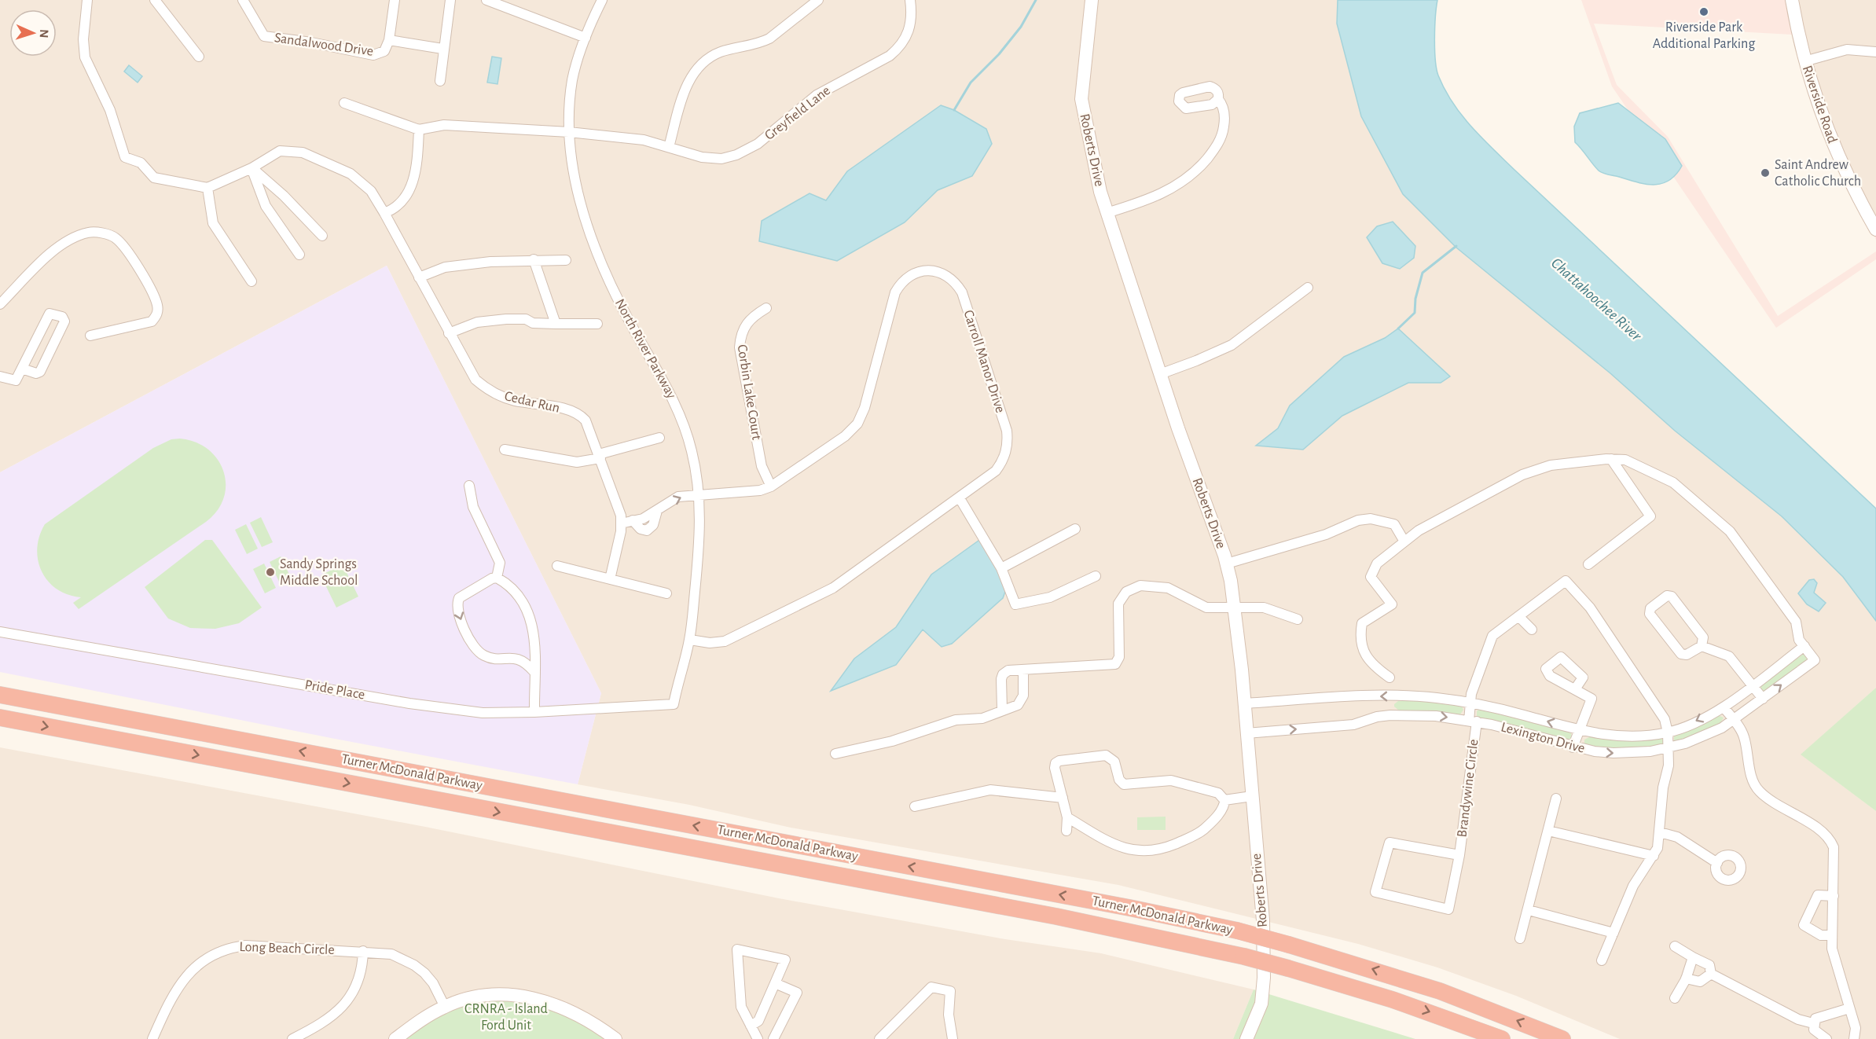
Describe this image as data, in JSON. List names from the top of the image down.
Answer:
{
  "streets": {
    "highway": ["Turner McDonald Parkway"],
    "street": [
      "Sandalwood Drive",
      "Riverside Road",
      "Greyfield Lane",
      "Roberts Drive",
      "North River Parkway",
      "Carroll Manor Drive",
      "Corbin Lake Court",
      "Cedar Run",
      "Pride Place",
      "Lexington Drive",
      "Brandywine Circle",
      "Long Beach Circle"
    ]
  },
  "crossings": [
    ["Greyfield Lane", "North River Parkway"],
    ["Roberts Drive", "Lexington Drive"],
    ["North River Parkway", "Carroll Manor Drive"],
    ["North River Parkway", "Pride Place"],
    ["Carroll Manor Drive", "Corbin Lake Court"],
    ["Lexington Drive", "Brandywine Circle"]
  ],
  "water": ["Chattahoochee River"],
  "parks": ["CRNRA - Island Ford Unit"],
  "places": ["Riverside Park Additional Parking", "Saint Andrew Catholic Church", "Sandy Springs Middle School"],
  "north": "right"
}
